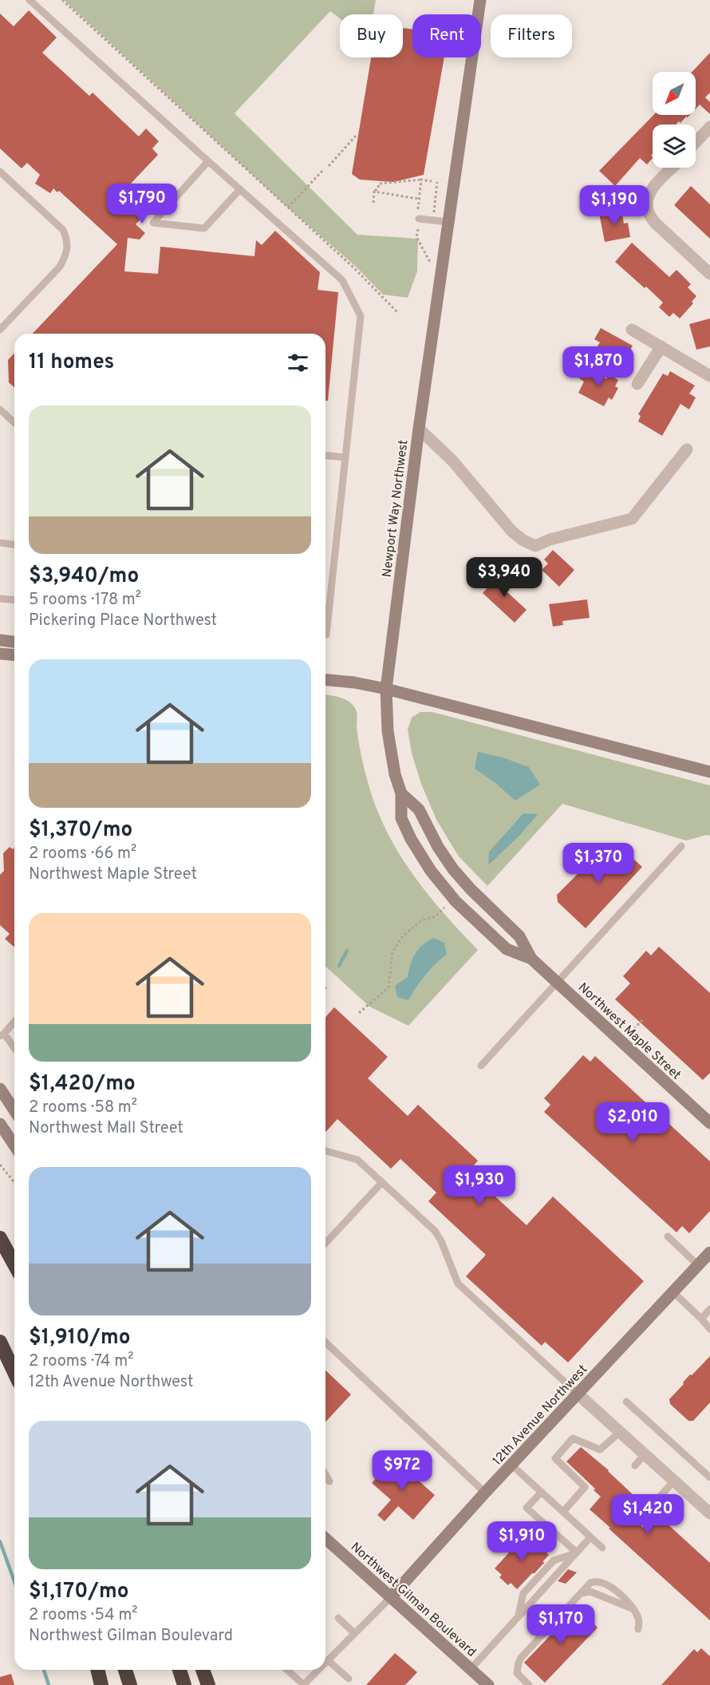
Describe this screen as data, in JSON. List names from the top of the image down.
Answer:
{
  "streets": {
    "street": [
      "Newport Way Northwest",
      "Northwest Maple Street",
      "12th Avenue Northwest",
      "Northwest Gilman Boulevard"
    ]
  },
  "crossings": [
    ["Newport Way Northwest", "Northwest Maple Street"],
    ["12th Avenue Northwest", "Northwest Gilman Boulevard"]
  ],
  "north": "bottom left",
  "page": {
    "chip": ["Buy", "Rent", "Filters"],
    "price": [
      "$1,790",
      "$1,190",
      "$1,870",
      "$3,940",
      "$1,370",
      "$2,010",
      "$1,930",
      "$972",
      "$1,420",
      "$1,910",
      "$1,170"
    ],
    "heading": "11 homes",
    "list": [
      {
        "name": "$3,940/mo",
        "note": "5 rooms · 178 m² · Pickering Place Northwest"
      },
      {
        "name": "$1,370/mo",
        "note": "2 rooms · 66 m² · Northwest Maple Street"
      },
      {
        "name": "$1,420/mo",
        "note": "2 rooms · 58 m² · Northwest Mall Street"
      },
      {
        "name": "$1,910/mo",
        "note": "2 rooms · 74 m² · 12th Avenue Northwest"
      },
      {
        "name": "$1,170/mo",
        "note": "2 rooms · 54 m² · Northwest Gilman Boulevard"
      }
    ]
  }
}
